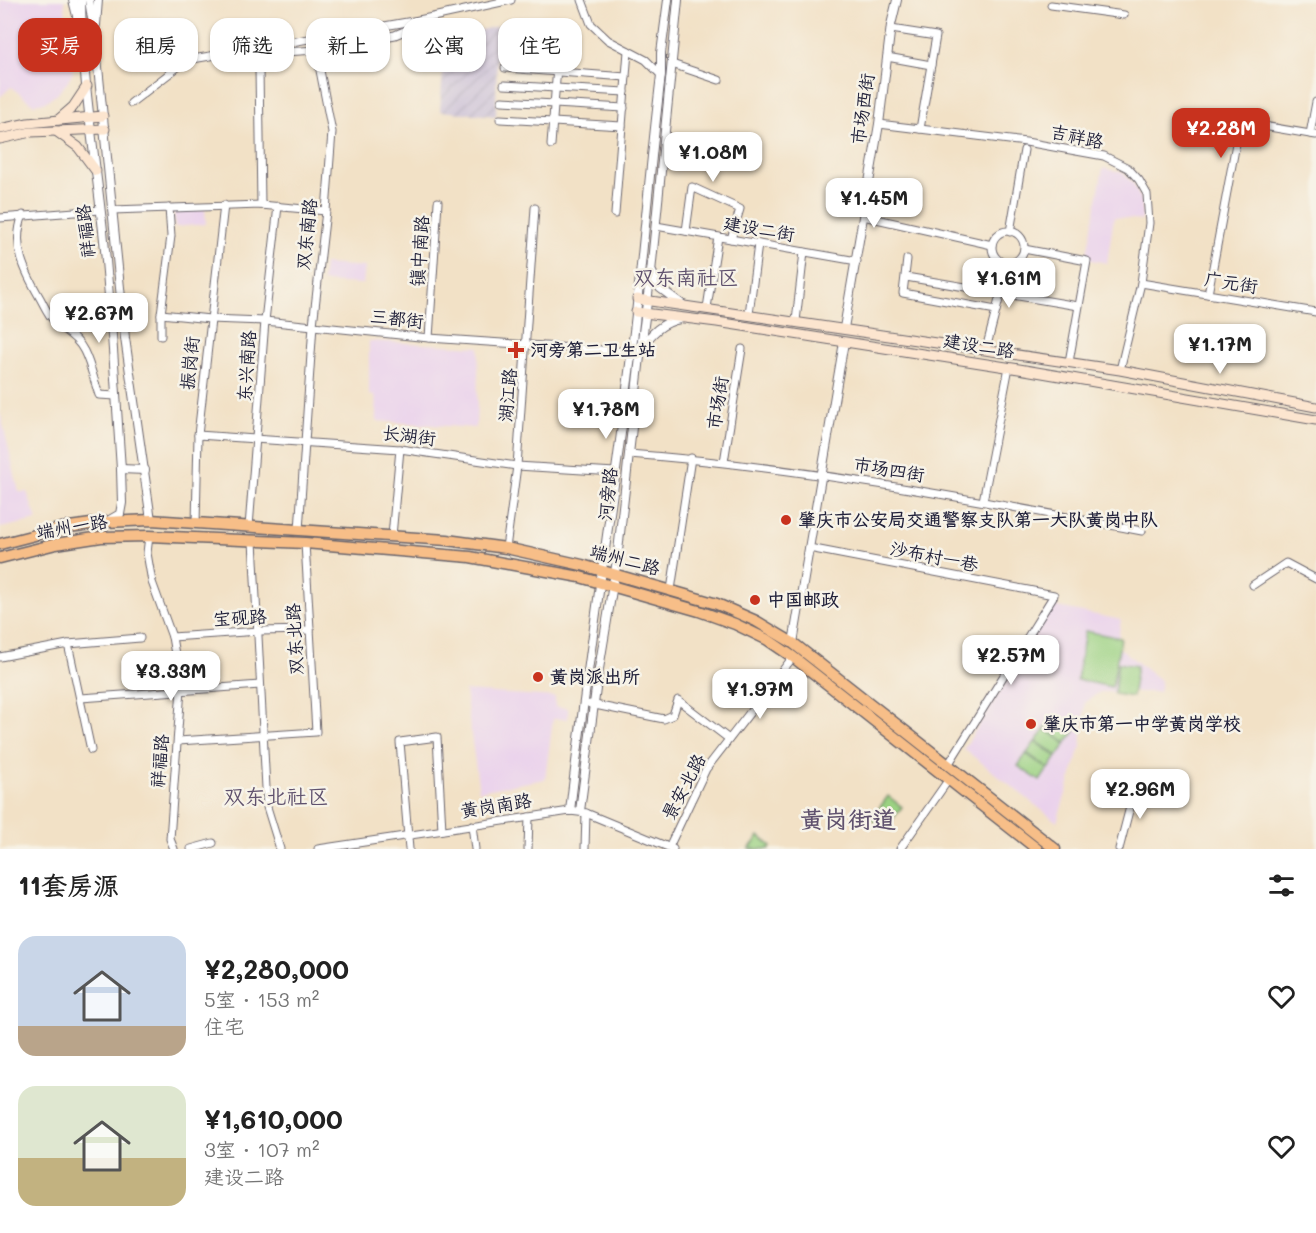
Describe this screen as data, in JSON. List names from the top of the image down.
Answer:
{
  "streets": {
    "main road": ["建设二路", "端州一路", "端州二路"],
    "street": [
      "市场西街",
      "吉祥路",
      "建设二街",
      "祥福路",
      "双东南路",
      "镇中南路",
      "广元街",
      "三都街",
      "振岗街",
      "东兴南路",
      "湖江路",
      "市场街",
      "长湖街",
      "市场四街",
      "河旁路",
      "沙布村一巷",
      "宝砚路",
      "双东北路",
      "景安北路",
      "黄岗南路"
    ]
  },
  "crossings": [
    ["市场西街", "吉祥路"],
    ["市场西街", "建设二街"],
    ["市场西街", "建设二路"],
    ["吉祥路", "广元街"],
    ["吉祥路", "建设二路"],
    ["建设二街", "河旁路"],
    ["祥福路", "端州一路"],
    ["祥福路", "端州二路"],
    ["祥福路", "宝砚路"],
    ["双东南路", "三都街"],
    ["双东南路", "长湖街"],
    ["双东南路", "端州二路"],
    ["镇中南路", "三都街"],
    ["三都街", "振岗街"],
    ["三都街", "东兴南路"],
    ["三都街", "湖江路"],
    ["三都街", "河旁路"],
    ["建设二路", "河旁路"],
    ["振岗街", "长湖街"],
    ["振岗街", "端州二路"],
    ["东兴南路", "长湖街"],
    ["东兴南路", "端州二路"],
    ["湖江路", "长湖街"],
    ["湖江路", "端州二路"],
    ["市场街", "市场四街"],
    ["长湖街", "河旁路"],
    ["市场四街", "河旁路"],
    ["河旁路", "端州二路"],
    ["河旁路", "黄岗南路"],
    ["端州一路", "端州二路"],
    ["沙布村一巷", "端州二路"],
    ["端州二路", "双东北路"],
    ["端州二路", "景安北路"],
    ["宝砚路", "双东北路"],
    ["景安北路", "黄岗南路"]
  ],
  "districts": ["双东南社区", "双东北社区", "黄岗街道"],
  "places": {
    "health": ["河旁第二卫生站"],
    "other": [
      "肇庆市公安局交通警察支队第一大队黄岗中队",
      "中国邮政",
      "黄岗派出所",
      "肇庆市第一中学黄岗学校"
    ]
  },
  "page": {
    "chip": [
      "买房",
      "租房",
      "筛选",
      "新上",
      "公寓",
      "住宅"
    ],
    "price": [
      "¥2.28M",
      "¥1.08M",
      "¥1.45M",
      "¥1.61M",
      "¥2.67M",
      "¥1.17M",
      "¥1.78M",
      "¥2.57M",
      "¥3.33M",
      "¥1.97M",
      "¥2.96M"
    ],
    "heading": "11套房源",
    "list": [
      {
        "name": "¥2,280,000",
        "note": "5室 · 153 m² · 住宅"
      },
      {
        "name": "¥1,610,000",
        "note": "3室 · 107 m² · 建设二路"
      }
    ]
  }
}
